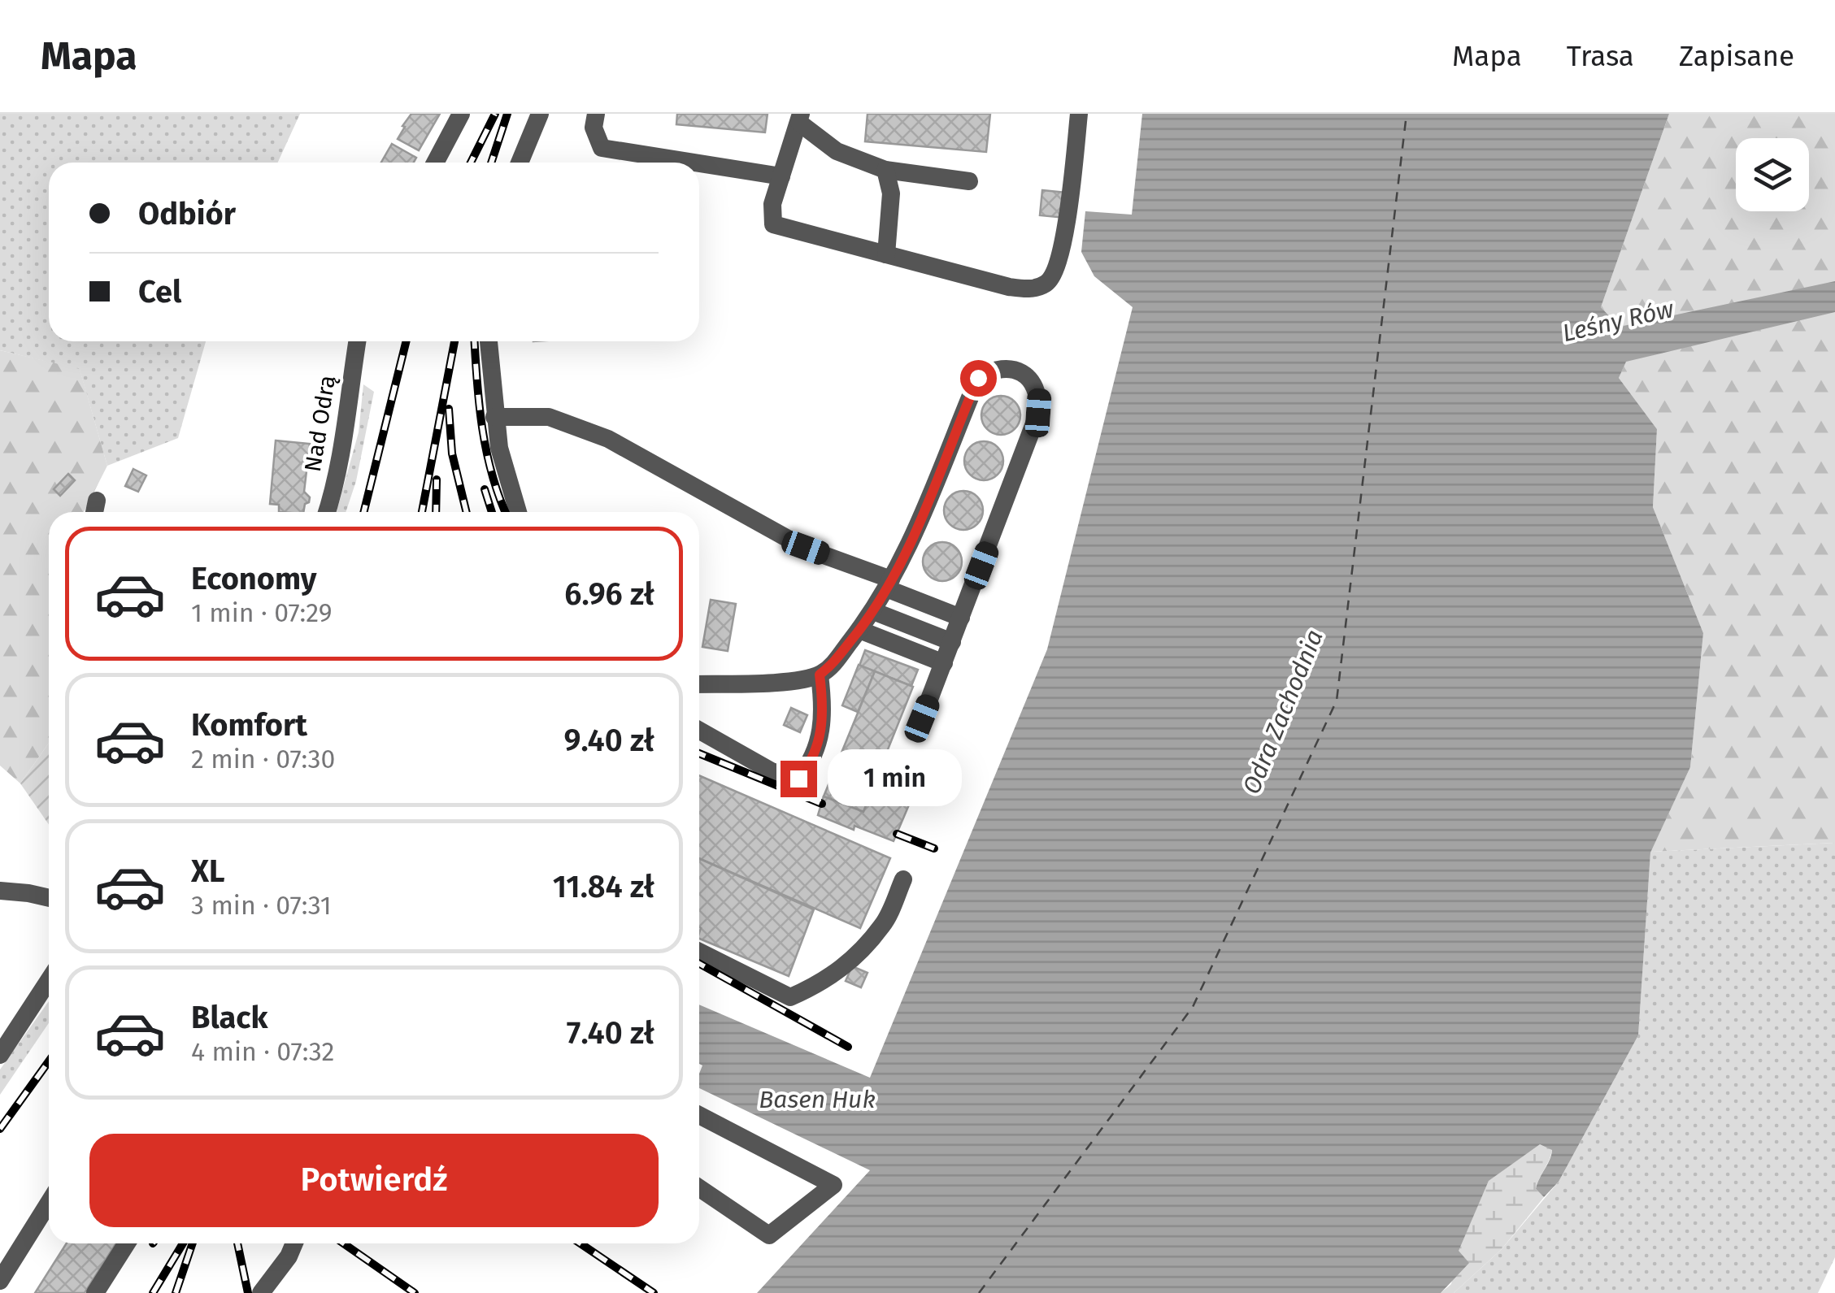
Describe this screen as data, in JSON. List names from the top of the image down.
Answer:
{
  "streets": {
    "street": ["Nad Odrą"]
  },
  "water": ["Leśny Rów", "Odra Zachodnia", "Basen Huk"],
  "page": {
    "header": "Mapa",
    "nav": ["Mapa", "Trasa", "Zapisane"],
    "banner": ["Odbiór", "Cel"],
    "list": [
      {
        "name": "Economy",
        "note": "1 min · 07:29",
        "value": "6.96 zł"
      },
      {
        "name": "Komfort",
        "note": "2 min · 07:30",
        "value": "9.40 zł"
      },
      {
        "name": "XL",
        "note": "3 min · 07:31",
        "value": "11.84 zł"
      },
      {
        "name": "Black",
        "note": "4 min · 07:32",
        "value": "7.40 zł"
      }
    ],
    "bubble": "1 min",
    "buttons": "Potwierdź"
  }
}
